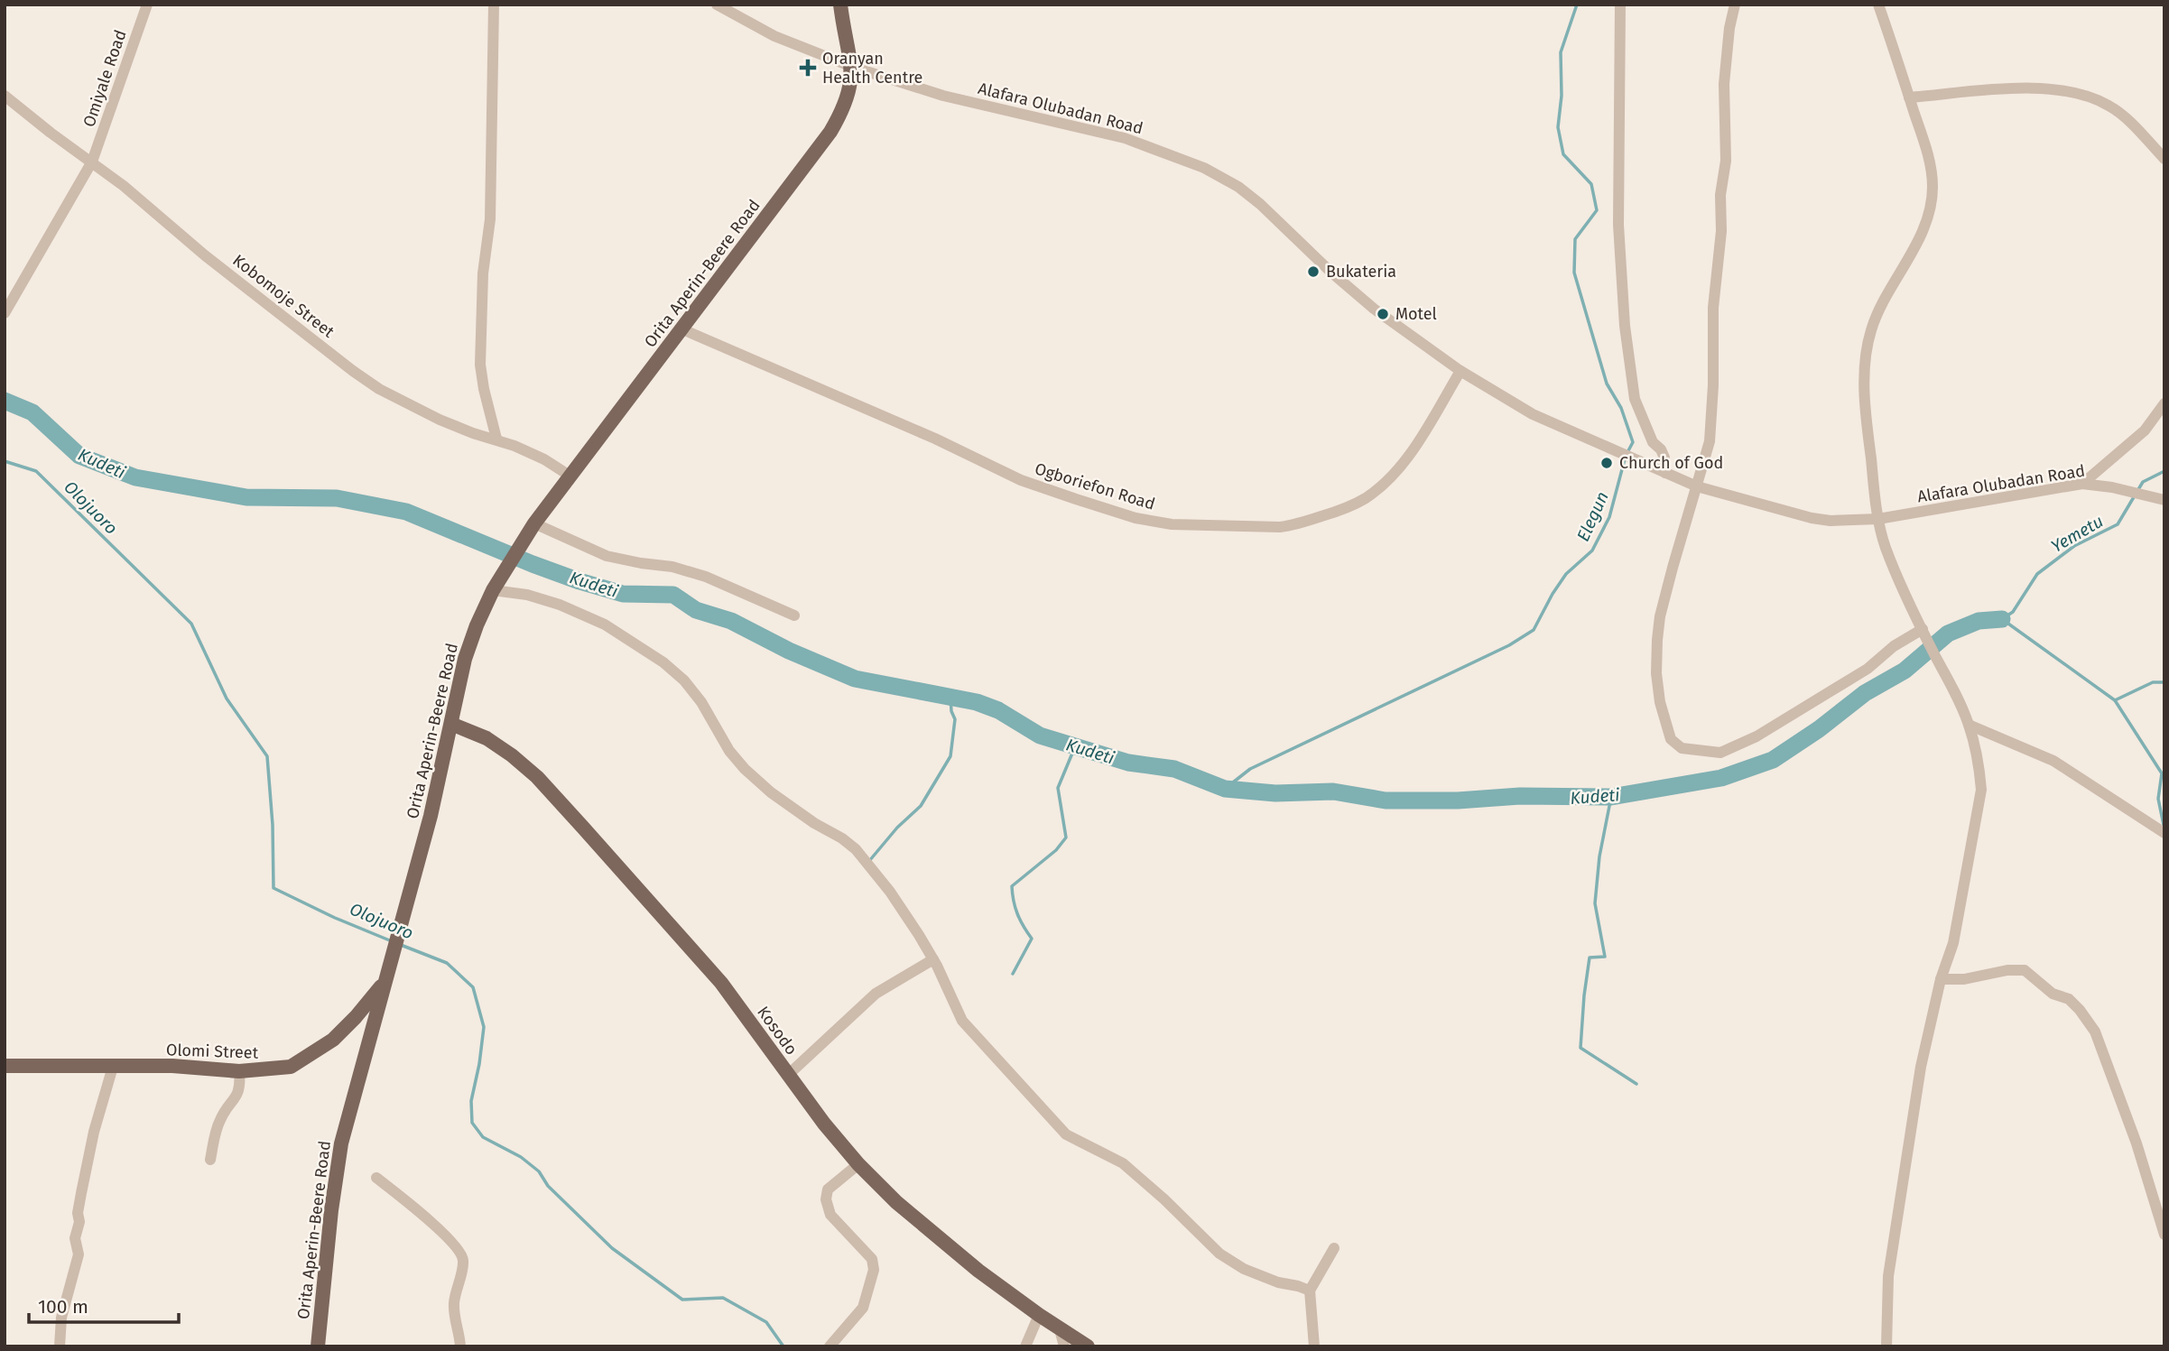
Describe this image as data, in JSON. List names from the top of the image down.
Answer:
{
  "streets": {
    "main road": ["Orita Aperin-Beere Road", "Kosodo", "Olomi Street"],
    "street": [
      "Omiyale Road",
      "Alafara Olubadan Road",
      "Kobomoje Street",
      "Ogboriefon Road"
    ]
  },
  "crossings": [
    ["Omiyale Road", "Kobomoje Street"],
    ["Alafara Olubadan Road", "Orita Aperin-Beere Road"],
    ["Alafara Olubadan Road", "Ogboriefon Road"],
    ["Orita Aperin-Beere Road", "Kobomoje Street"],
    ["Orita Aperin-Beere Road", "Ogboriefon Road"],
    ["Orita Aperin-Beere Road", "Kosodo"],
    ["Orita Aperin-Beere Road", "Olomi Street"]
  ],
  "water": [
    "Kudeti",
    "Olojuoro",
    "Elegun",
    "Yemetu"
  ],
  "places": {
    "health": ["Oranyan Health Centre"],
    "other": ["Bukateria", "Motel", "Church of God"]
  },
  "scale_bar": "100 m"
}
